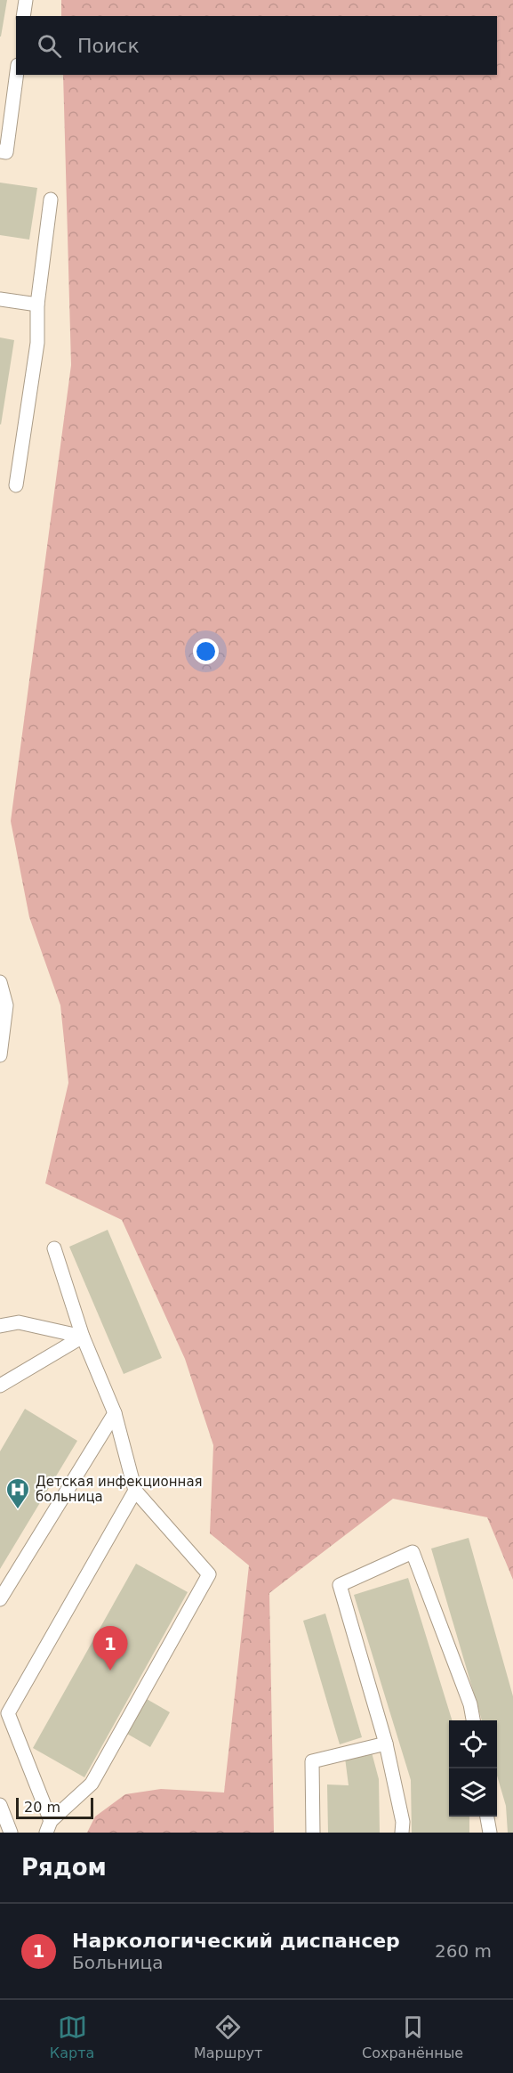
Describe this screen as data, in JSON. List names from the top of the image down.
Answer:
{
  "places": {
    "hospital": ["Детская инфекционная больница"]
  },
  "scale_bar": "20 m",
  "page": {
    "search": "Поиск",
    "pins": "1",
    "scale": "20 m",
    "heading": "Рядом",
    "list": [
      {
        "mark": "1",
        "name": "Наркологический диспансер",
        "note": "Больница",
        "value": "260 m"
      }
    ],
    "nav": ["Карта", "Маршрут", "Сохранённые"]
  }
}
